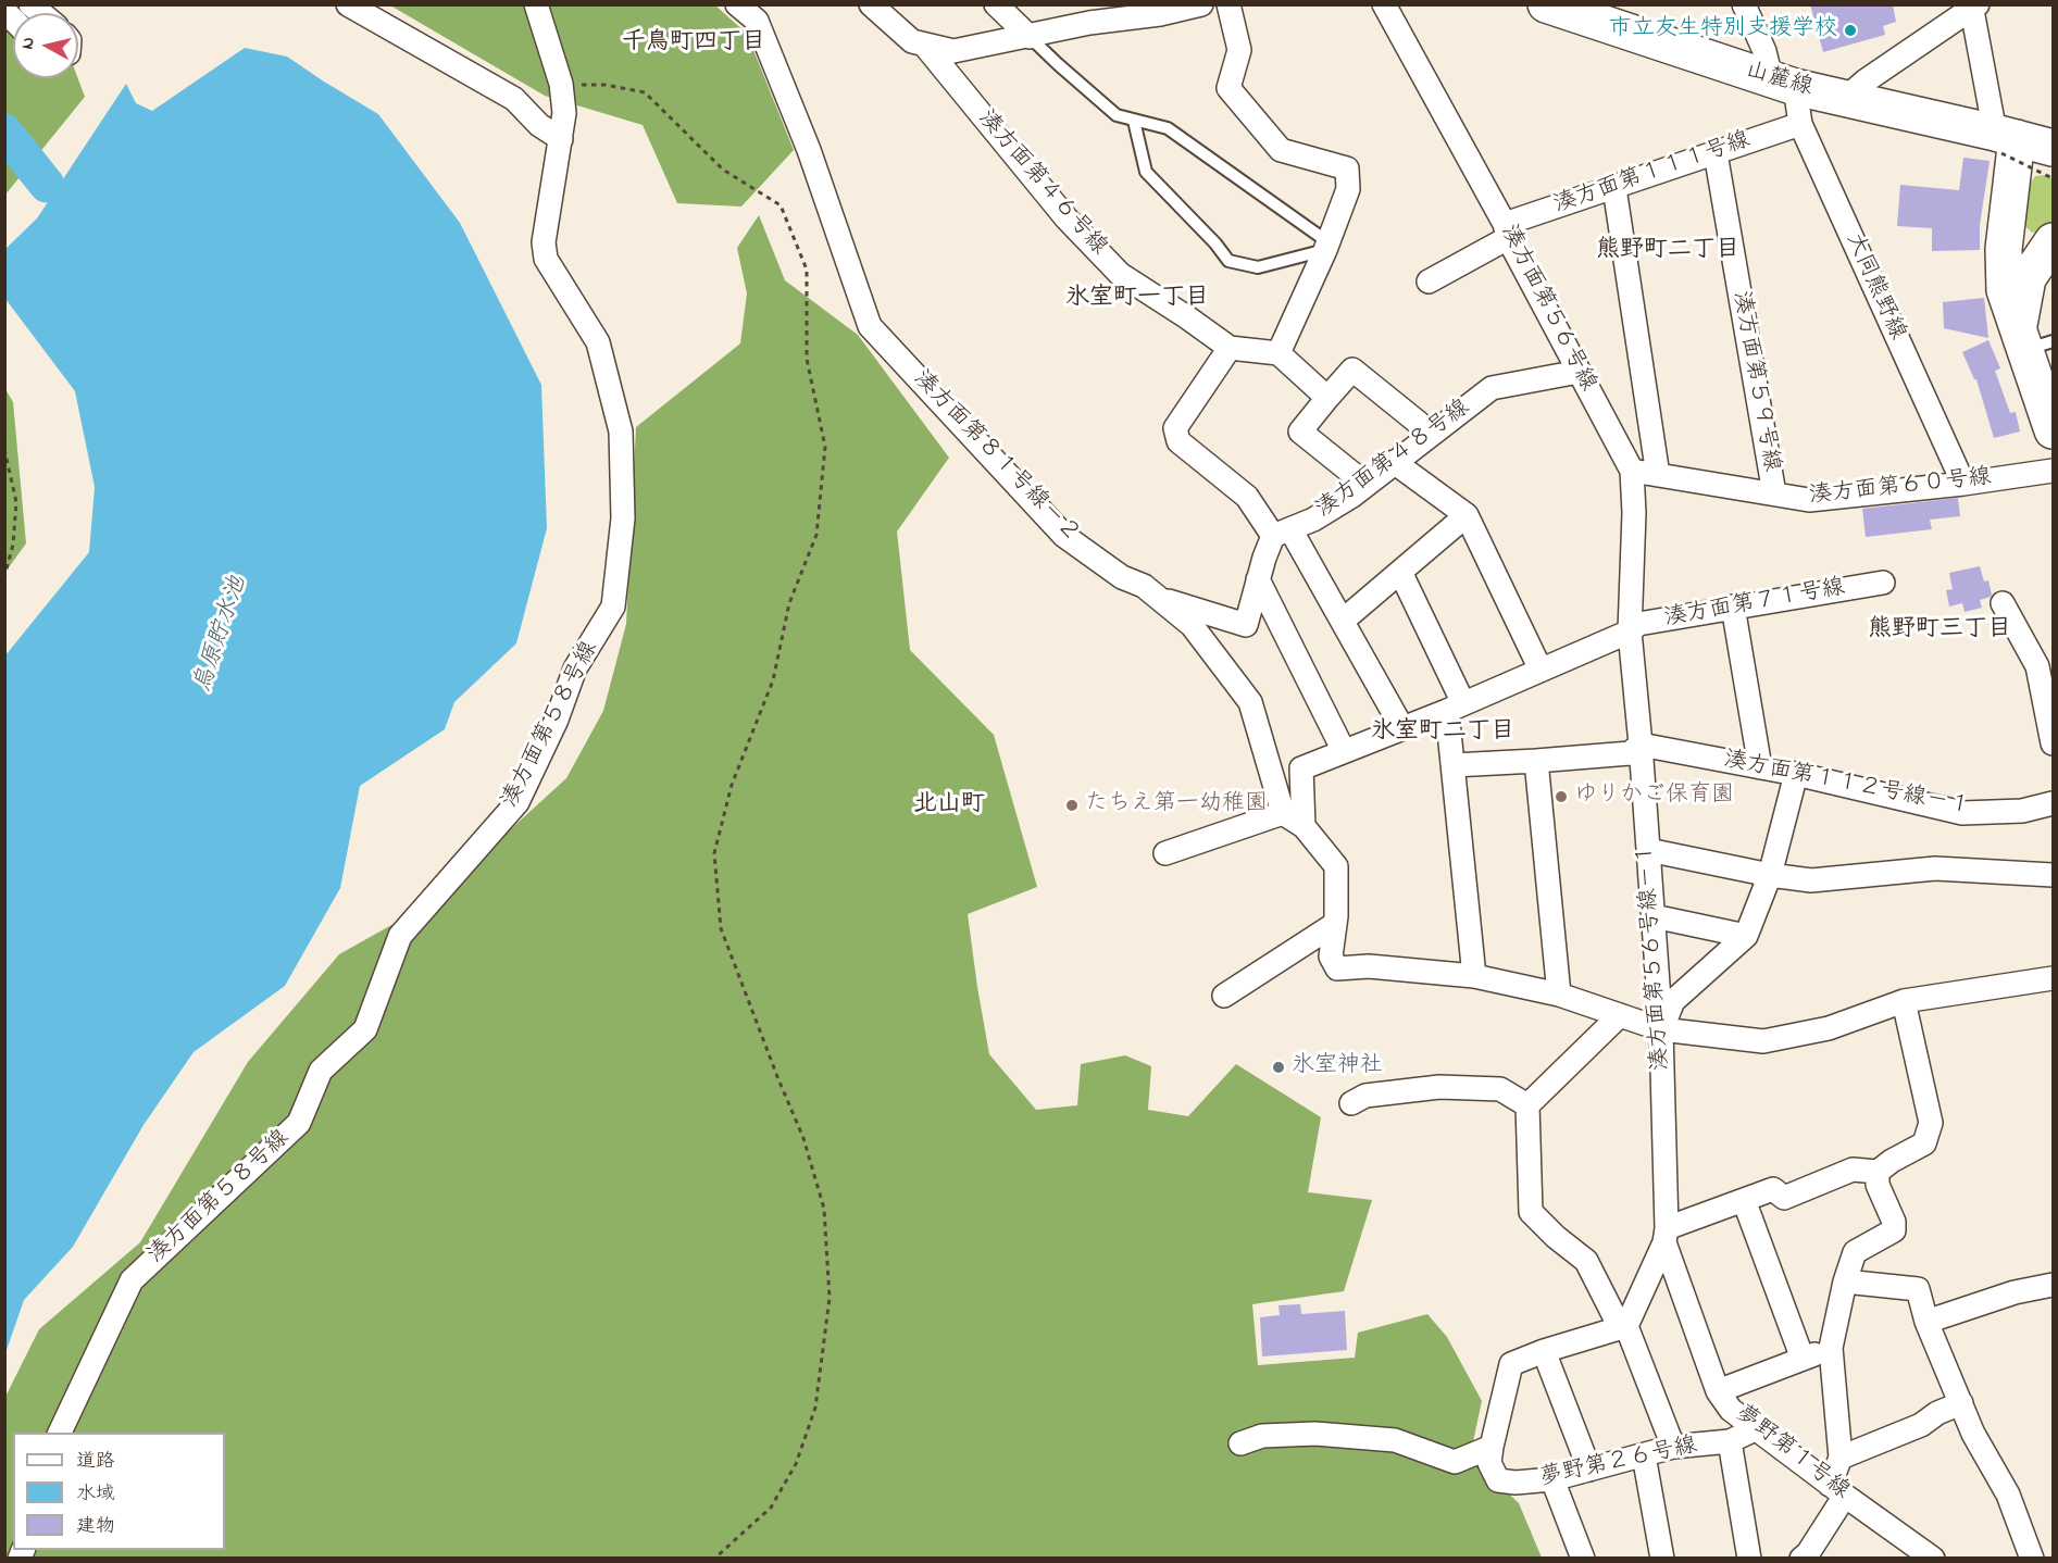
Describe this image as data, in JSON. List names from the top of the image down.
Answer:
{
  "streets": {
    "main road": ["山麓線"],
    "street": [
      "湊方面第１１１号線",
      "湊方面第４６号線",
      "大同熊野線",
      "湊方面第５６号線",
      "湊方面第５９号線",
      "湊方面第８１号線－２",
      "湊方面第４８号線",
      "湊方面第６０号線",
      "湊方面第７１号線",
      "湊方面第５８号線",
      "湊方面第１１２号線－１",
      "湊方面第５６号線－１",
      "夢野第１号線",
      "夢野第２６号線"
    ]
  },
  "crossings": [
    ["山麓線", "大同熊野線"],
    ["湊方面第１１１号線", "大同熊野線"],
    ["湊方面第１１１号線", "湊方面第５６号線"],
    ["湊方面第１１１号線", "湊方面第５９号線"],
    ["大同熊野線", "湊方面第６０号線"],
    ["湊方面第５６号線", "湊方面第４８号線"],
    ["湊方面第５６号線", "湊方面第６０号線"],
    ["湊方面第５６号線", "湊方面第７１号線"],
    ["湊方面第５６号線", "湊方面第５６号線－１"],
    ["湊方面第５９号線", "湊方面第６０号線"],
    ["湊方面第７１号線", "湊方面第５６号線－１"],
    ["湊方面第１１２号線－１", "湊方面第５６号線－１"],
    ["湊方面第５６号線－１", "夢野第１号線"],
    ["夢野第１号線", "夢野第２６号線"]
  ],
  "districts": [
    "千鳥町四丁目",
    "熊野町二丁目",
    "氷室町一丁目",
    "熊野町三丁目",
    "氷室町二丁目",
    "北山町"
  ],
  "water": ["烏原貯水池"],
  "places": [
    "市立友生特別支援学校",
    "ゆりかご保育園",
    "たちえ第一幼稚園",
    "氷室神社"
  ],
  "legend": ["道路", "水域", "建物"],
  "north": "left"
}
